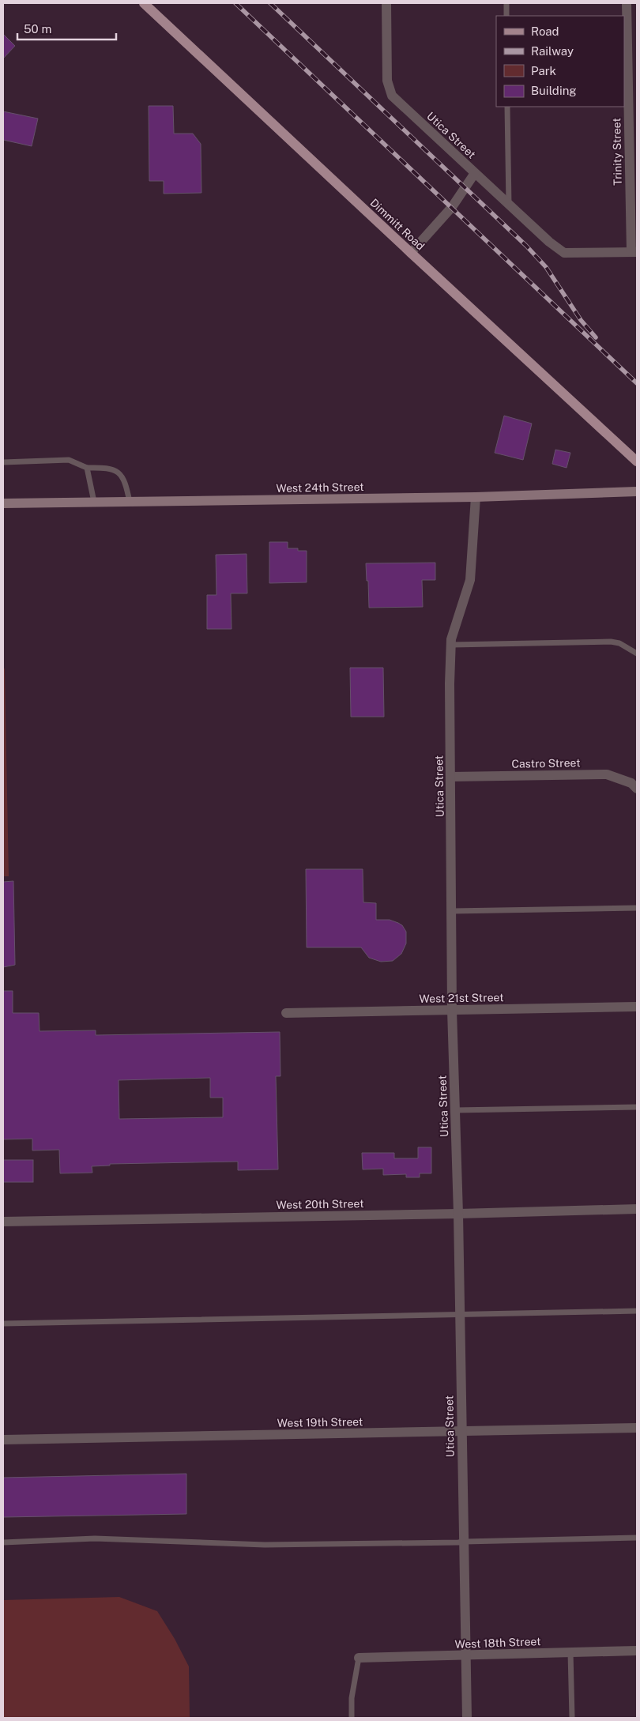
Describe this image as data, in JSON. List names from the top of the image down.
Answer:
{
  "streets": {
    "main road": ["Dimmitt Road", "West 24th Street"],
    "street": [
      "Utica Street",
      "Trinity Street",
      "Castro Street",
      "West 21st Street",
      "West 20th Street",
      "West 19th Street",
      "West 18th Street"
    ]
  },
  "crossings": [
    ["Utica Street", "Trinity Street"],
    ["Utica Street", "West 24th Street"],
    ["Utica Street", "Castro Street"],
    ["Utica Street", "West 21st Street"],
    ["Utica Street", "West 20th Street"],
    ["Utica Street", "West 19th Street"],
    ["Utica Street", "West 18th Street"]
  ],
  "legend": [
    "Road",
    "Railway",
    "Park",
    "Building"
  ],
  "scale_bar": "50 m"
}
